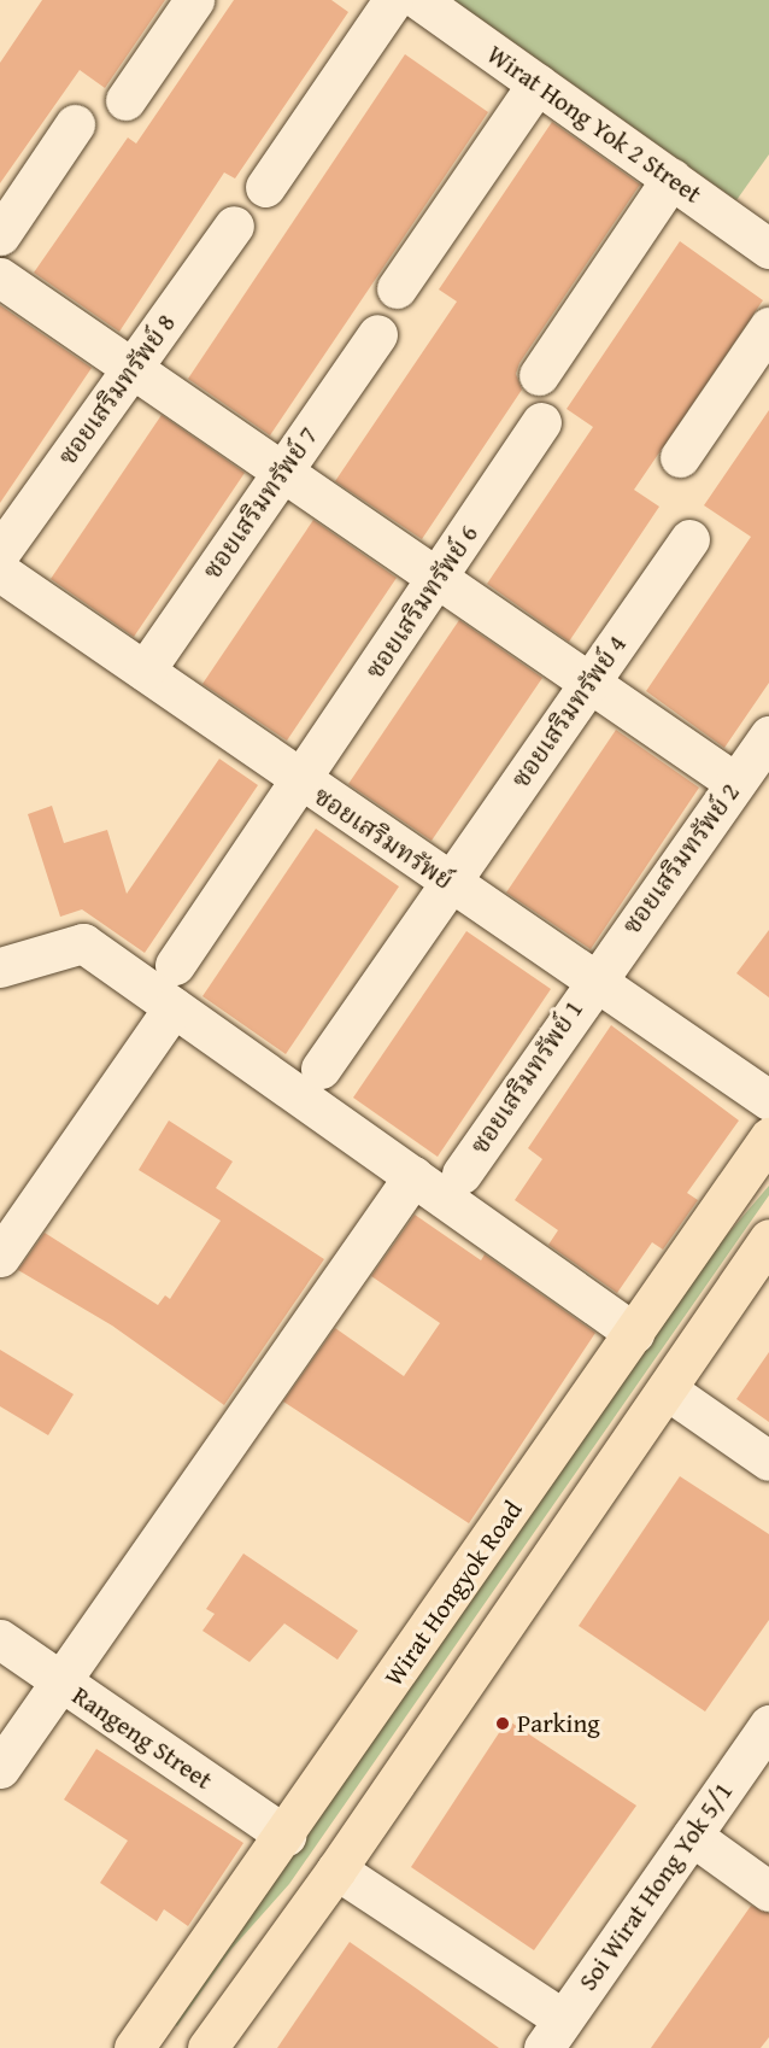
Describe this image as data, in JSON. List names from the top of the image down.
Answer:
{
  "streets": {
    "main road": ["Wirat Hongyok Road"],
    "street": [
      "Wirat Hong Yok 2 Street",
      "ซอยเสริมทรัพย์ 8",
      "ซอยเสริมทรัพย์ 7",
      "ซอยเสริมทรัพย์ 6",
      "ซอยเสริมทรัพย์ 4",
      "ซอยเสริมทรัพย์",
      "ซอยเสริมทรัพย์ 2",
      "ซอยเสริมทรัพย์ 1",
      "Rangeng Street",
      "Soi Wirat Hong Yok 5/1"
    ]
  },
  "crossings": [
    ["ซอยเสริมทรัพย์ 7", "ซอยเสริมทรัพย์"],
    ["ซอยเสริมทรัพย์ 6", "ซอยเสริมทรัพย์"],
    ["ซอยเสริมทรัพย์ 4", "ซอยเสริมทรัพย์"],
    ["ซอยเสริมทรัพย์", "ซอยเสริมทรัพย์ 2"],
    ["ซอยเสริมทรัพย์", "ซอยเสริมทรัพย์ 1"],
    ["ซอยเสริมทรัพย์ 2", "ซอยเสริมทรัพย์ 1"],
    ["Wirat Hongyok Road", "Rangeng Street"]
  ],
  "places": ["Parking"]
}
